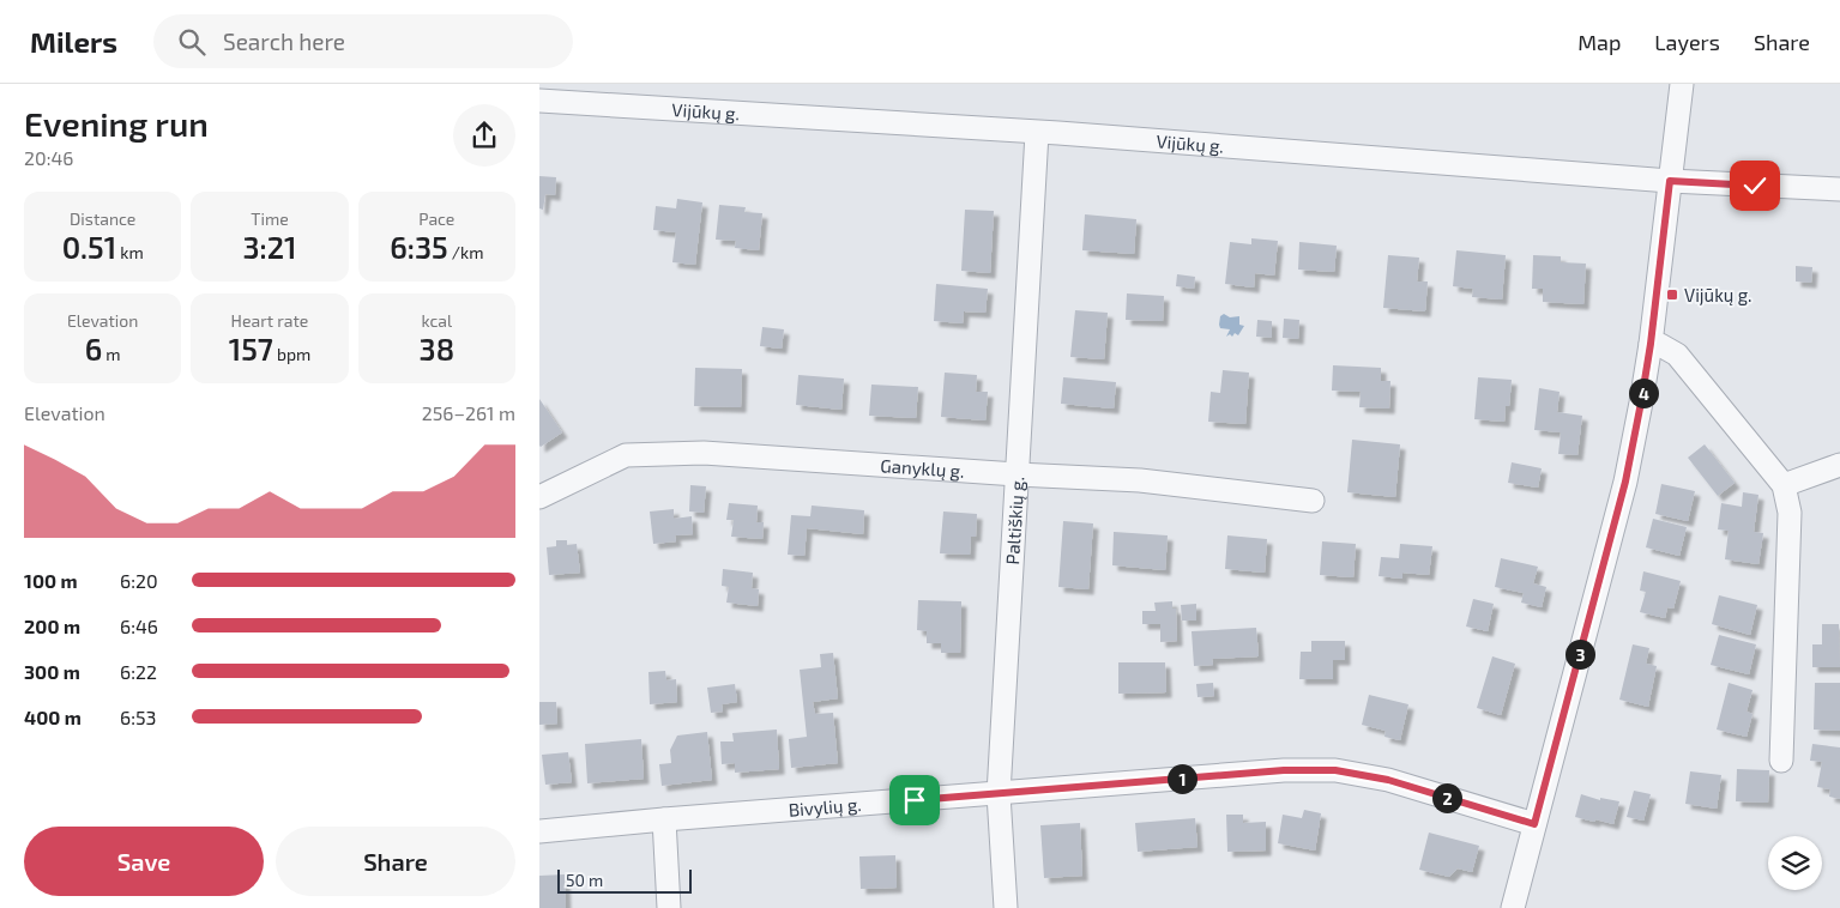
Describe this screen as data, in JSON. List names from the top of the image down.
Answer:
{
  "streets": {
    "street": [
      "Vijūkų g.",
      "Ganyklų g.",
      "Paltiškių g.",
      "Bivylių g."
    ]
  },
  "crossings": [
    ["Vijūkų g.", "Paltiškių g."],
    ["Ganyklų g.", "Paltiškių g."],
    ["Paltiškių g.", "Bivylių g."]
  ],
  "places": {
    "transit": ["Vijūkų g."]
  },
  "scale_bar": "50 m",
  "page": {
    "header": "Milers",
    "search": "Search here",
    "nav": ["Map", "Layers", "Share"],
    "heading": ["Evening run", "20:46"],
    "stats": [
      ["Distance", "0.51 km"],
      ["Time", "3:21"],
      ["Pace", "6:35 /km"],
      ["Elevation", "6 m"],
      ["Heart rate", "157 bpm"],
      ["kcal", "38"]
    ],
    "pins": [
      "4",
      "3",
      "1",
      "2"
    ],
    "chart": ["Elevation", "256–261 m"],
    "list": [
      {
        "name": "100 m",
        "note": "6:20"
      },
      {
        "name": "200 m",
        "note": "6:46"
      },
      {
        "name": "300 m",
        "note": "6:22"
      },
      {
        "name": "400 m",
        "note": "6:53"
      }
    ],
    "buttons": ["Save", "Share"],
    "scale": "50 m"
  }
}
